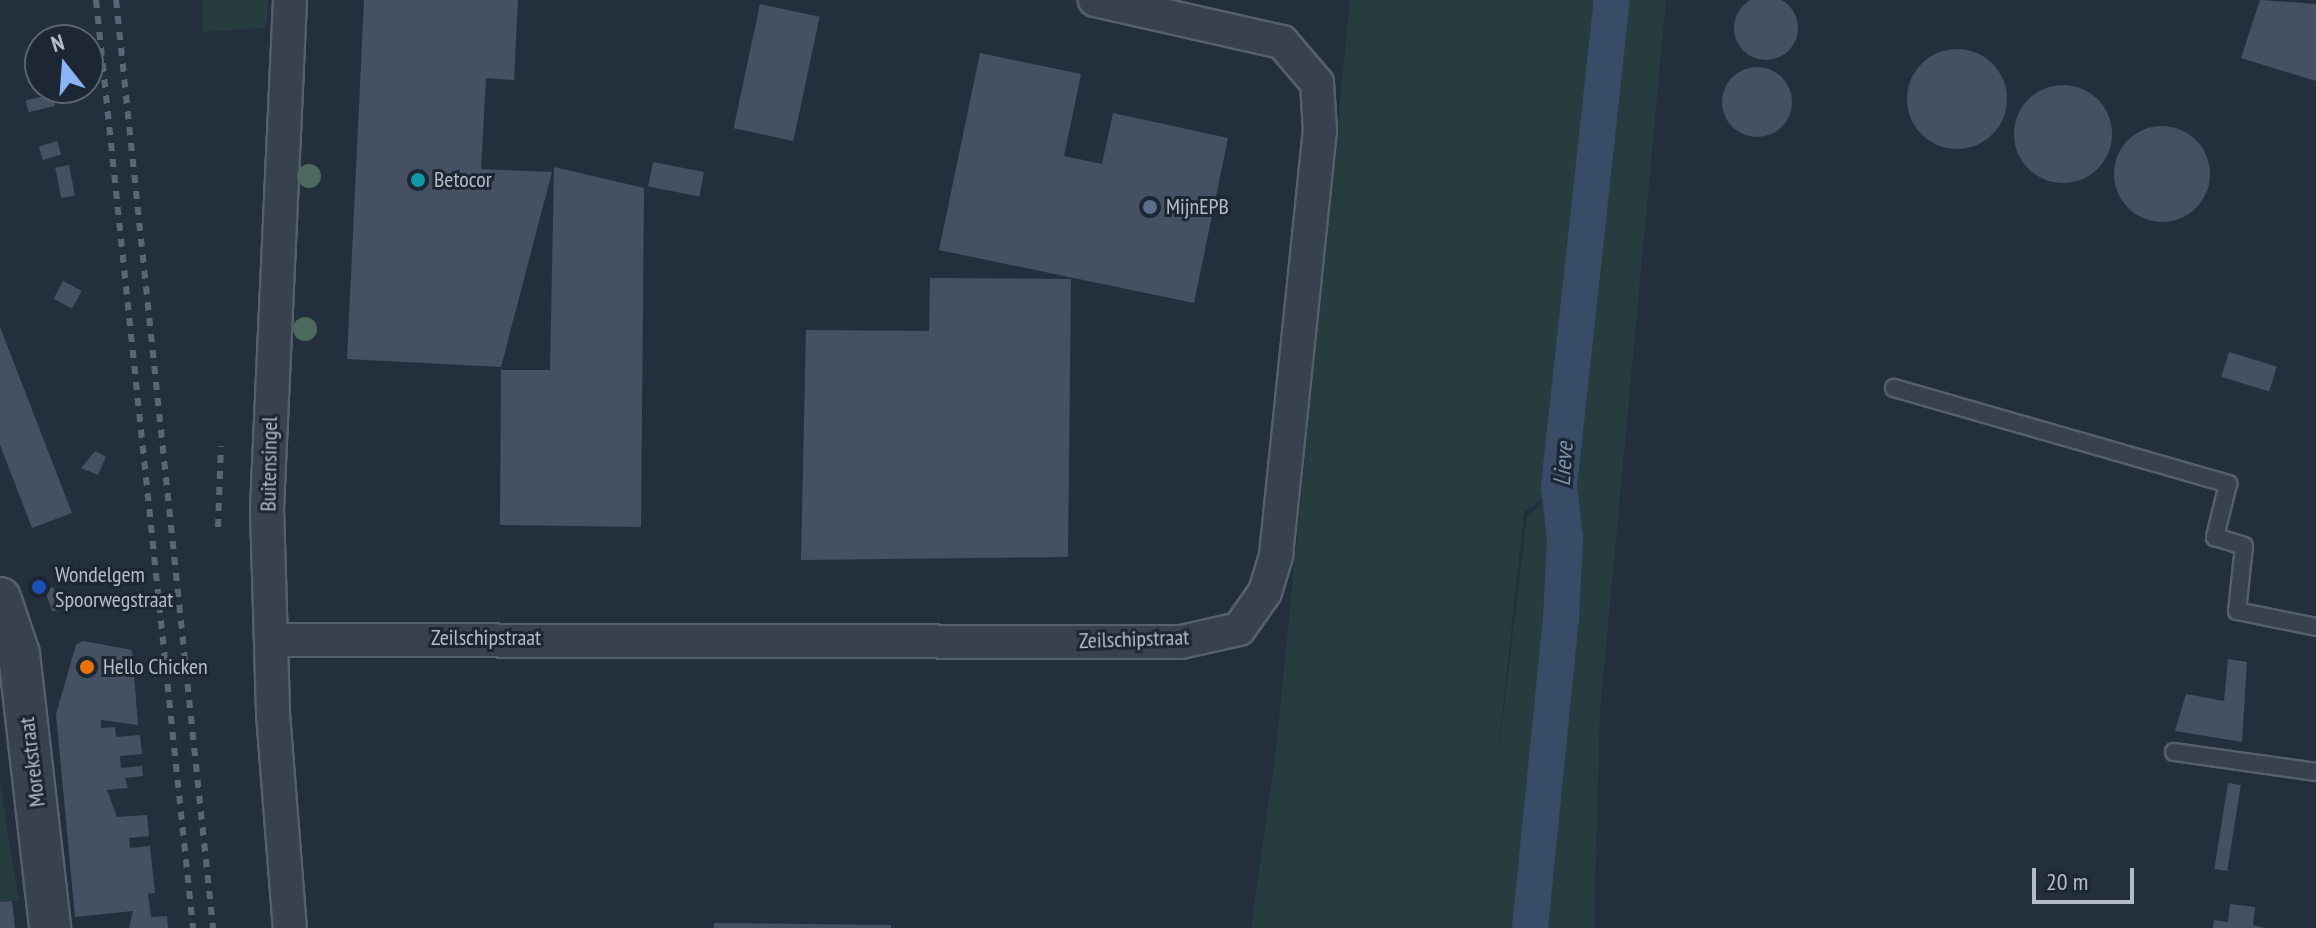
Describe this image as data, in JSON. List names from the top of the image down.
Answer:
{
  "streets": {
    "street": ["Buitensingel", "Zeilschipstraat", "Morekstraat"]
  },
  "crossings": [
    ["Buitensingel", "Zeilschipstraat"]
  ],
  "water": ["Lieve"],
  "places": [
    "Betocor",
    "MijnEPB",
    "Wondelgem Spoorwegstraat",
    "Hello Chicken"
  ],
  "scale_bar": "20 m",
  "north": "top"
}
